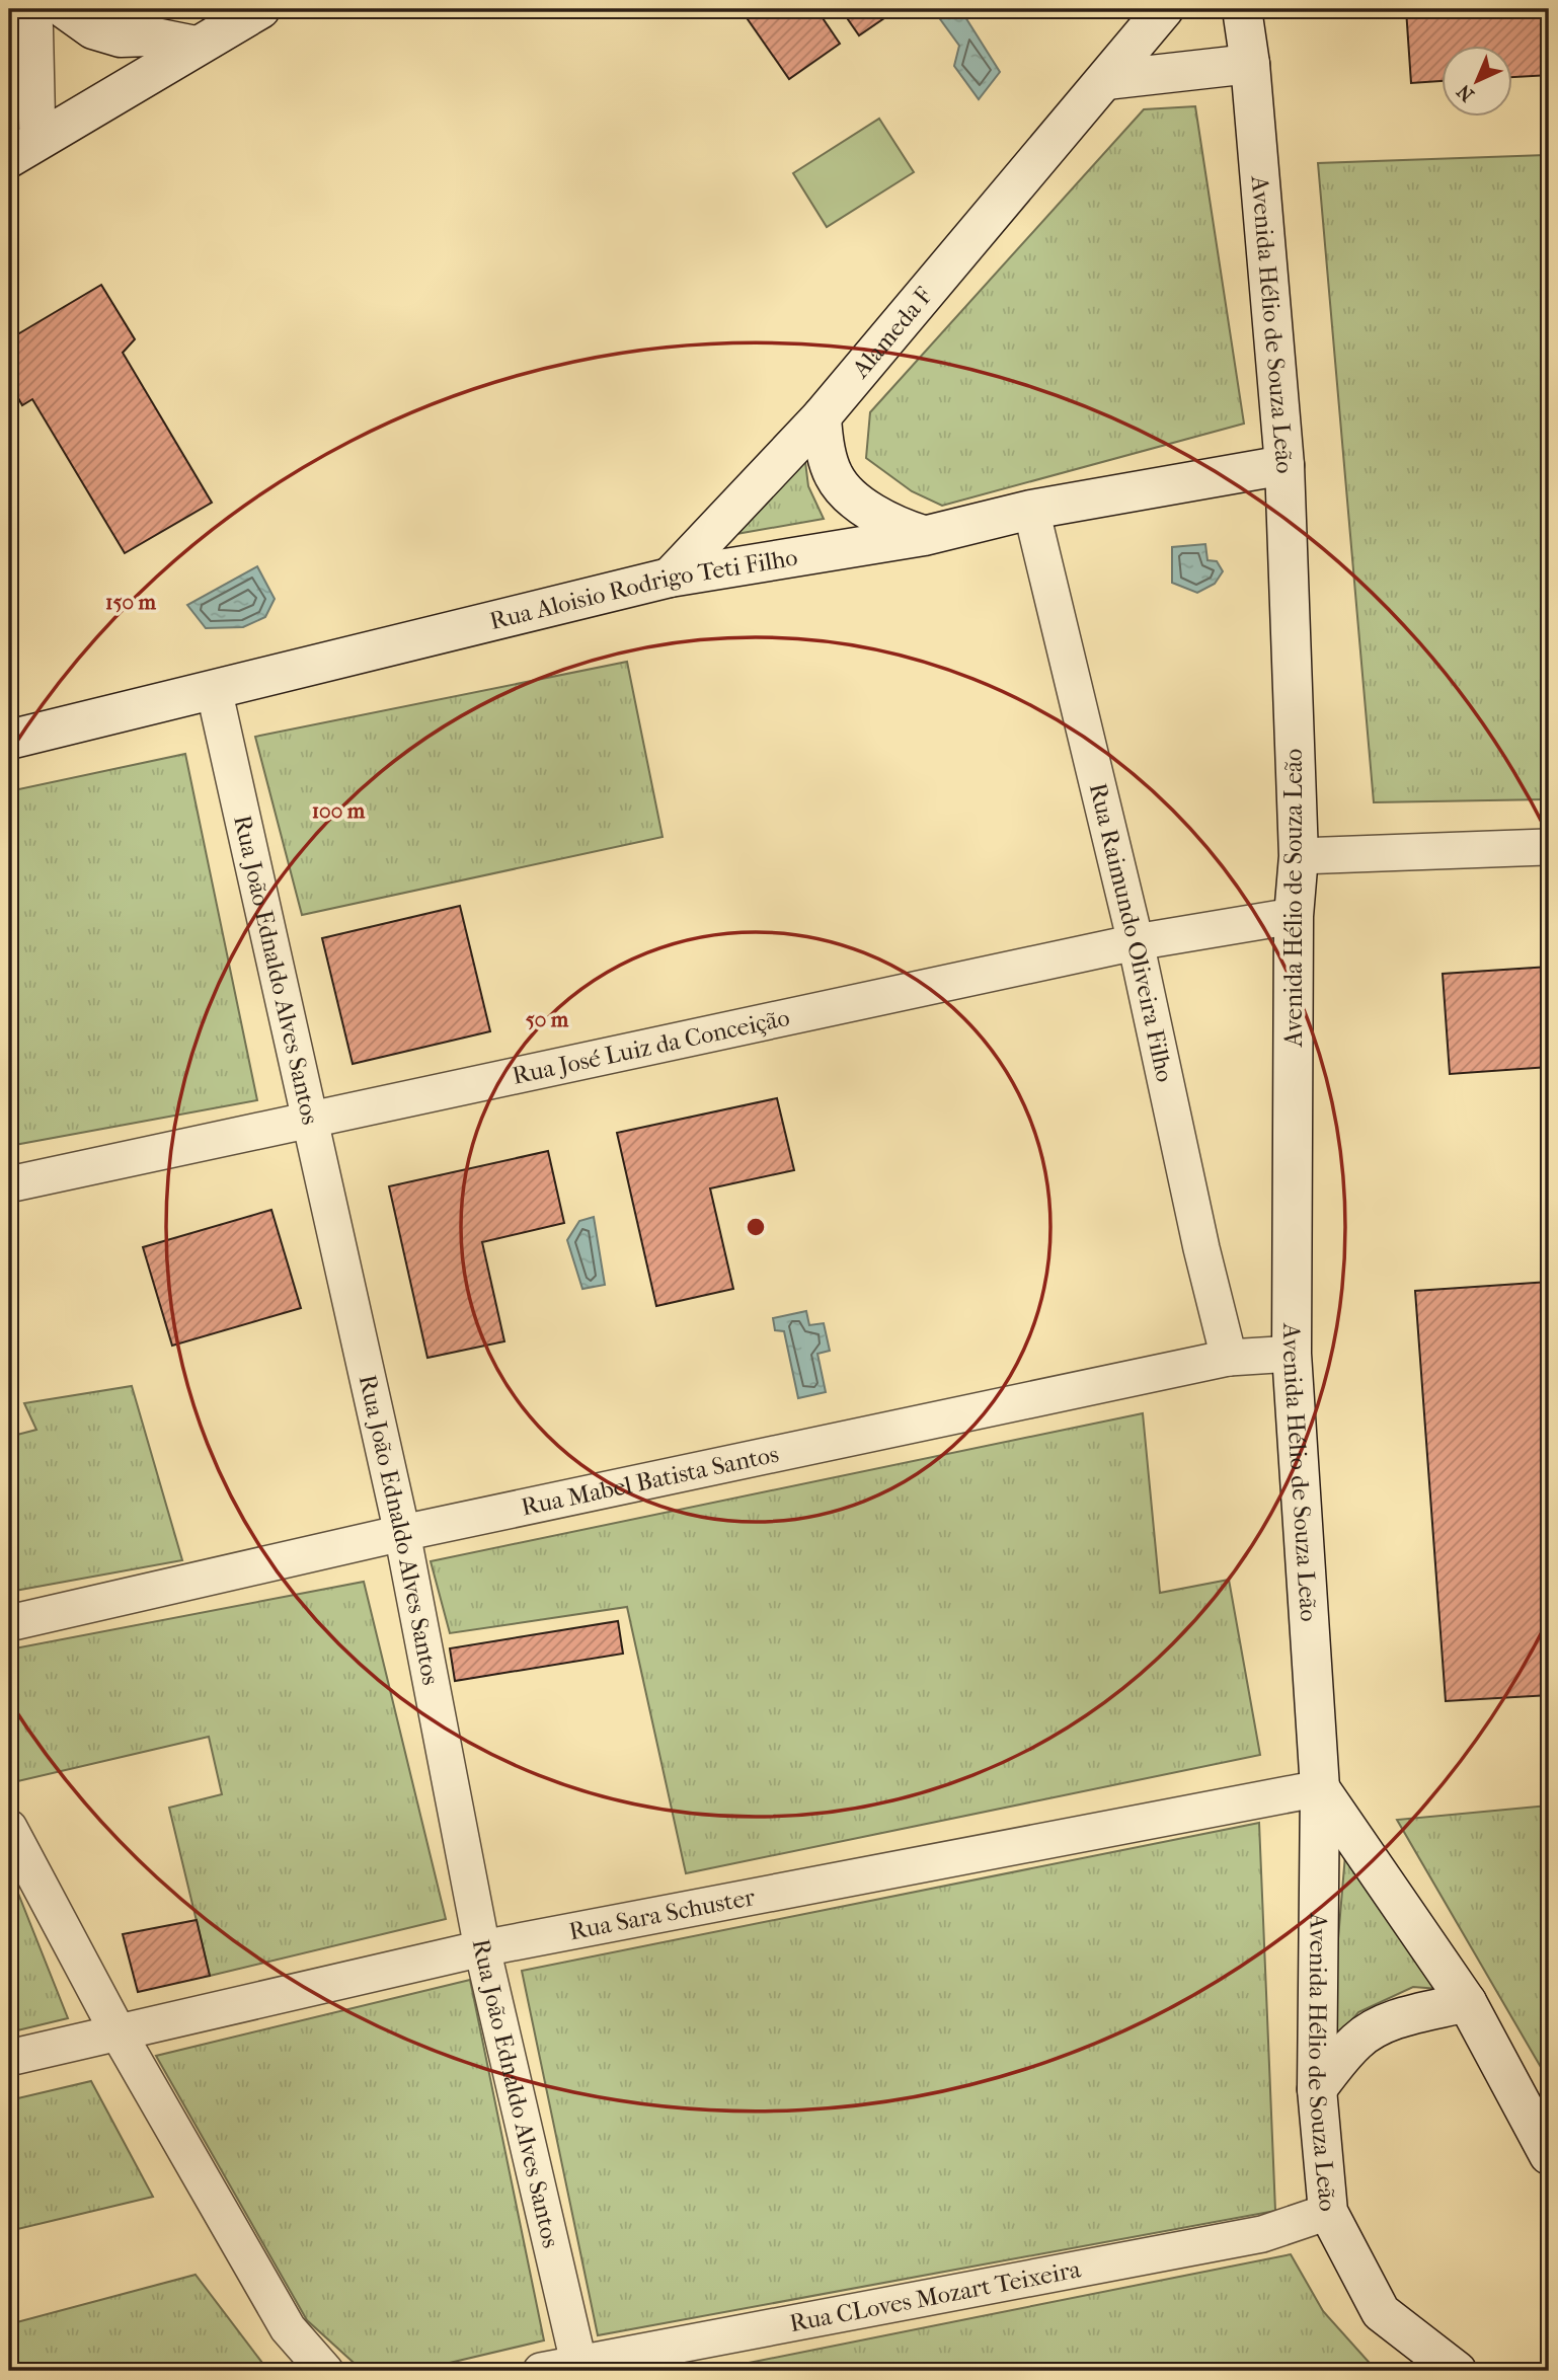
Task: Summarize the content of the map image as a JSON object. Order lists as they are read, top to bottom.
{
  "streets": {
    "street": [
      "Avenida Hélio de Souza Leão",
      "Alameda F",
      "Rua Aloisio Rodrigo Teti Filho",
      "Rua Raimundo Oliveira Filho",
      "Rua João Ednaldo Alves Santos",
      "Rua José Luiz da Conceição",
      "Rua Mabel Batista Santos",
      "Rua Sara Schuster",
      "Rua CLoves Mozart Teixeira"
    ]
  },
  "crossings": [
    ["Avenida Hélio de Souza Leão", "Rua Aloisio Rodrigo Teti Filho"],
    ["Avenida Hélio de Souza Leão", "Rua José Luiz da Conceição"],
    ["Avenida Hélio de Souza Leão", "Rua Mabel Batista Santos"],
    ["Avenida Hélio de Souza Leão", "Rua Sara Schuster"],
    ["Avenida Hélio de Souza Leão", "Rua CLoves Mozart Teixeira"],
    ["Alameda F", "Rua Aloisio Rodrigo Teti Filho"],
    ["Rua Aloisio Rodrigo Teti Filho", "Rua Raimundo Oliveira Filho"],
    ["Rua Aloisio Rodrigo Teti Filho", "Rua João Ednaldo Alves Santos"],
    ["Rua Raimundo Oliveira Filho", "Rua José Luiz da Conceição"],
    ["Rua Raimundo Oliveira Filho", "Rua Mabel Batista Santos"],
    ["Rua João Ednaldo Alves Santos", "Rua José Luiz da Conceição"],
    ["Rua João Ednaldo Alves Santos", "Rua Mabel Batista Santos"],
    ["Rua João Ednaldo Alves Santos", "Rua Sara Schuster"],
    ["Rua João Ednaldo Alves Santos", "Rua CLoves Mozart Teixeira"]
  ],
  "north": "bottom left",
  "rings": ["150 m", "100 m", "50 m"]
}
